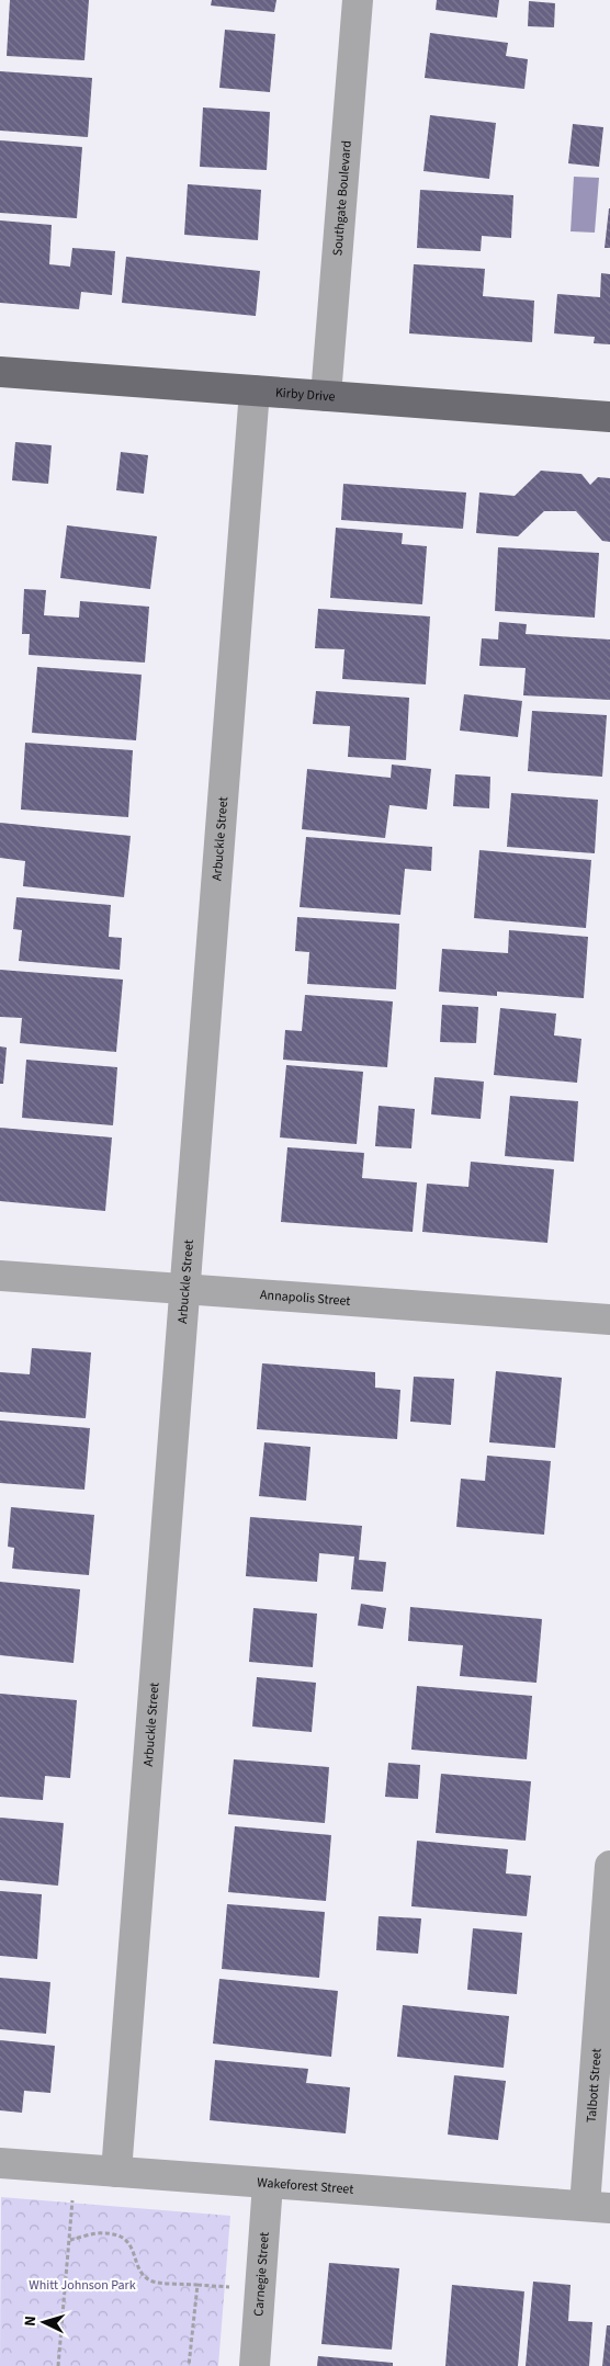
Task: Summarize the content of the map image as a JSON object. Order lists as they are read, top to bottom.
{
  "streets": {
    "main road": ["Kirby Drive"],
    "street": [
      "Southgate Boulevard",
      "Arbuckle Street",
      "Annapolis Street",
      "Talbott Street",
      "Wakeforest Street",
      "Carnegie Street"
    ]
  },
  "crossings": [
    ["Southgate Boulevard", "Kirby Drive"],
    ["Kirby Drive", "Arbuckle Street"],
    ["Arbuckle Street", "Annapolis Street"],
    ["Arbuckle Street", "Wakeforest Street"],
    ["Talbott Street", "Wakeforest Street"],
    ["Wakeforest Street", "Carnegie Street"]
  ],
  "parks": ["Whitt Johnson Park"],
  "north": "left"
}
